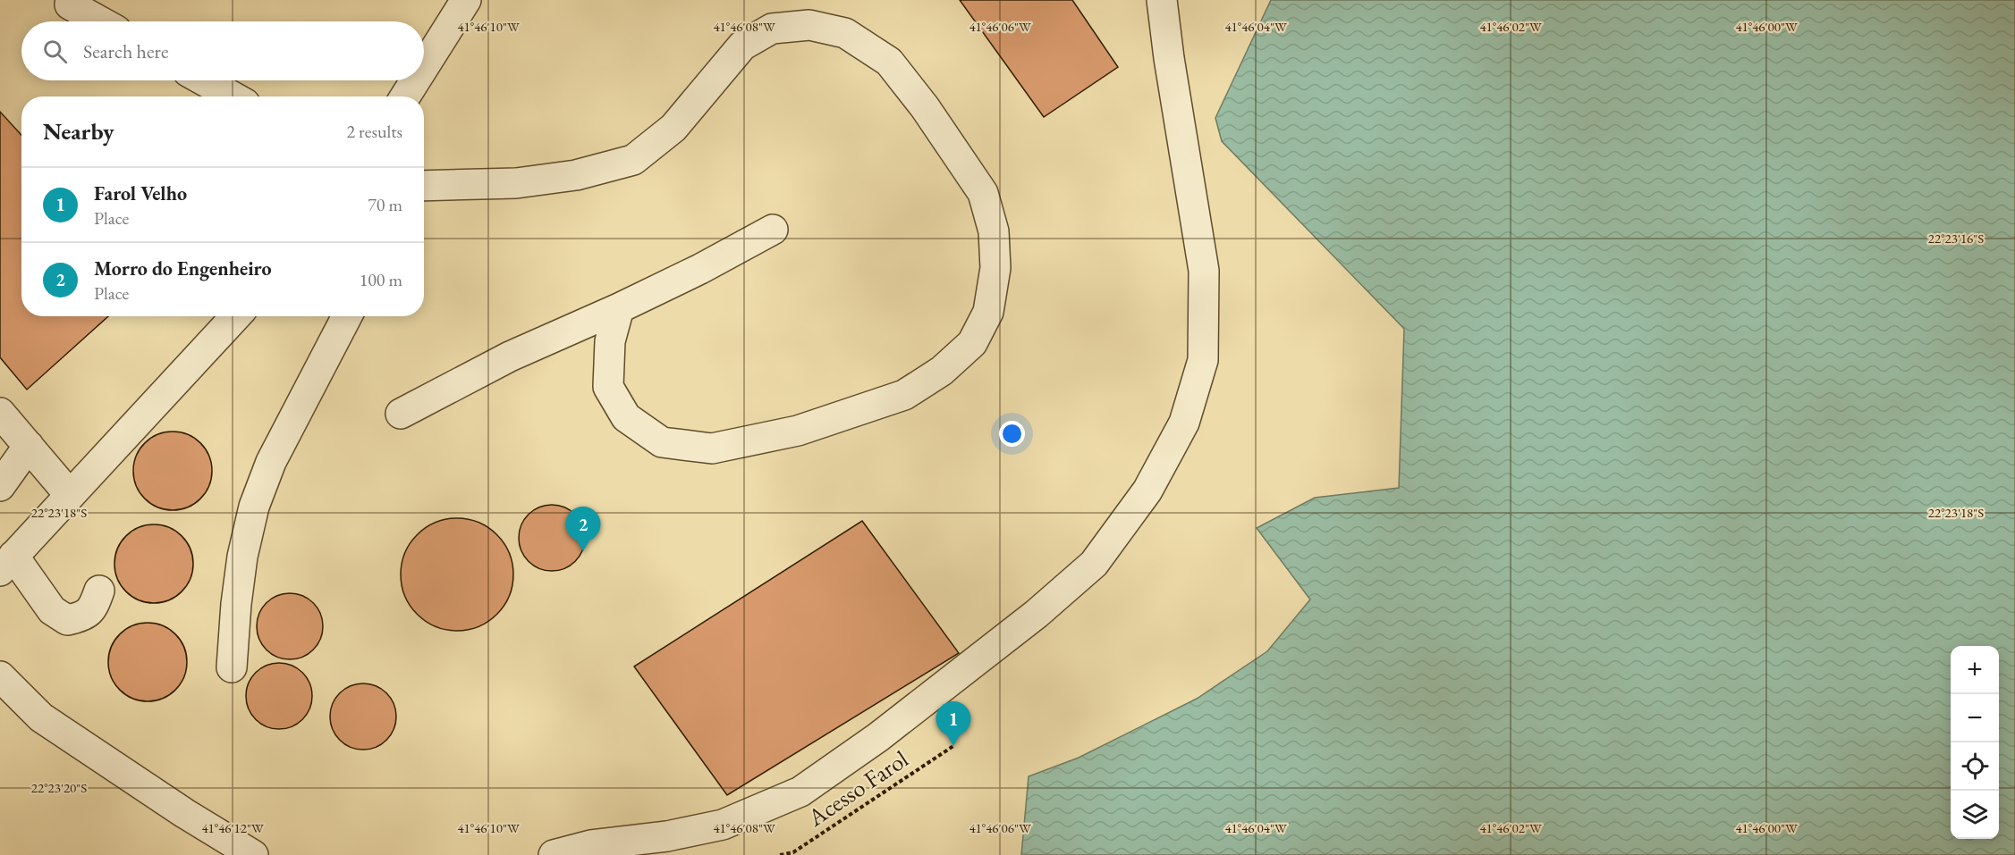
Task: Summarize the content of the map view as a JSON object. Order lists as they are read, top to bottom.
{
  "streets": {
    "path": ["Acesso Farol"]
  },
  "page": {
    "search": "Search here",
    "heading": ["Nearby", "2 results"],
    "list": [
      {
        "mark": "1",
        "name": "Farol Velho",
        "note": "Place",
        "value": "70 m"
      },
      {
        "mark": "2",
        "name": "Morro do Engenheiro",
        "note": "Place",
        "value": "100 m"
      }
    ],
    "pins": ["2", "1"],
    "map_buttons": ["+", "−"]
  },
  "coordinates": [
    "41°46'10\"W",
    "41°46'08\"W",
    "41°46'06\"W",
    "41°46'04\"W",
    "41°46'02\"W",
    "41°46'00\"W",
    "22°23'16\"S",
    "22°23'18\"S",
    "22°23'20\"S",
    "41°46'12\"W"
  ]
}
